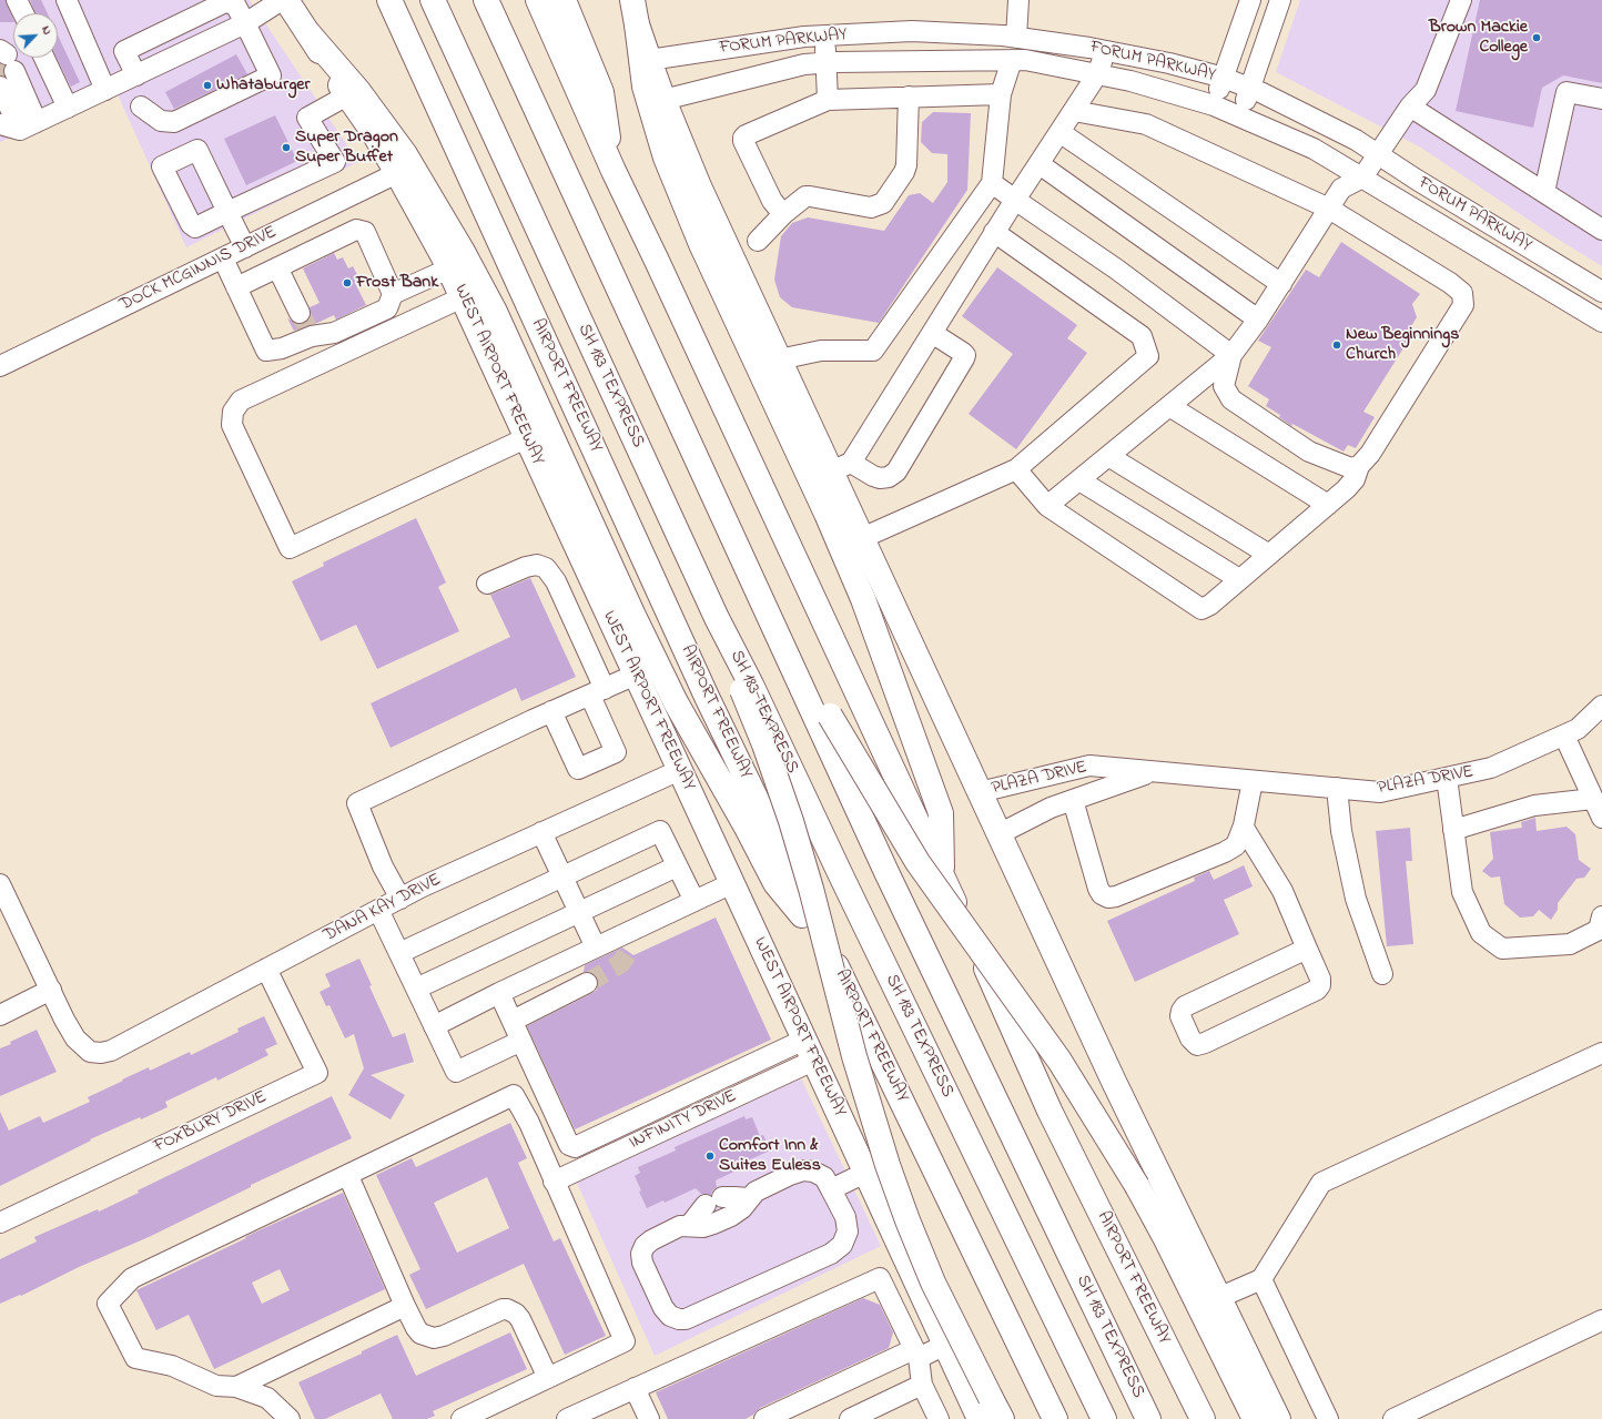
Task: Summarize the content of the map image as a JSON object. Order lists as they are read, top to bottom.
{
  "streets": {
    "main road": ["WEST AIRPORT FREEWAY", "AIRPORT FREEWAY", "SH 183 TEXPRESS"],
    "street": [
      "FORUM PARKWAY",
      "DOCK MCGINNIS DRIVE",
      "PLAZA DRIVE",
      "DANA KAY DRIVE",
      "INFINITY DRIVE",
      "FOXBURY DRIVE"
    ]
  },
  "crossings": [
    ["DOCK MCGINNIS DRIVE", "WEST AIRPORT FREEWAY"],
    ["WEST AIRPORT FREEWAY", "DANA KAY DRIVE"],
    ["WEST AIRPORT FREEWAY", "INFINITY DRIVE"],
    ["DANA KAY DRIVE", "FOXBURY DRIVE"]
  ],
  "places": [
    "Brown Mackie College",
    "Whataburger",
    "Super Dragon Super Buffet",
    "Frost Bank",
    "New Beginnings Church",
    "Comfort Inn & Suites Euless"
  ],
  "north": "top right"
}
